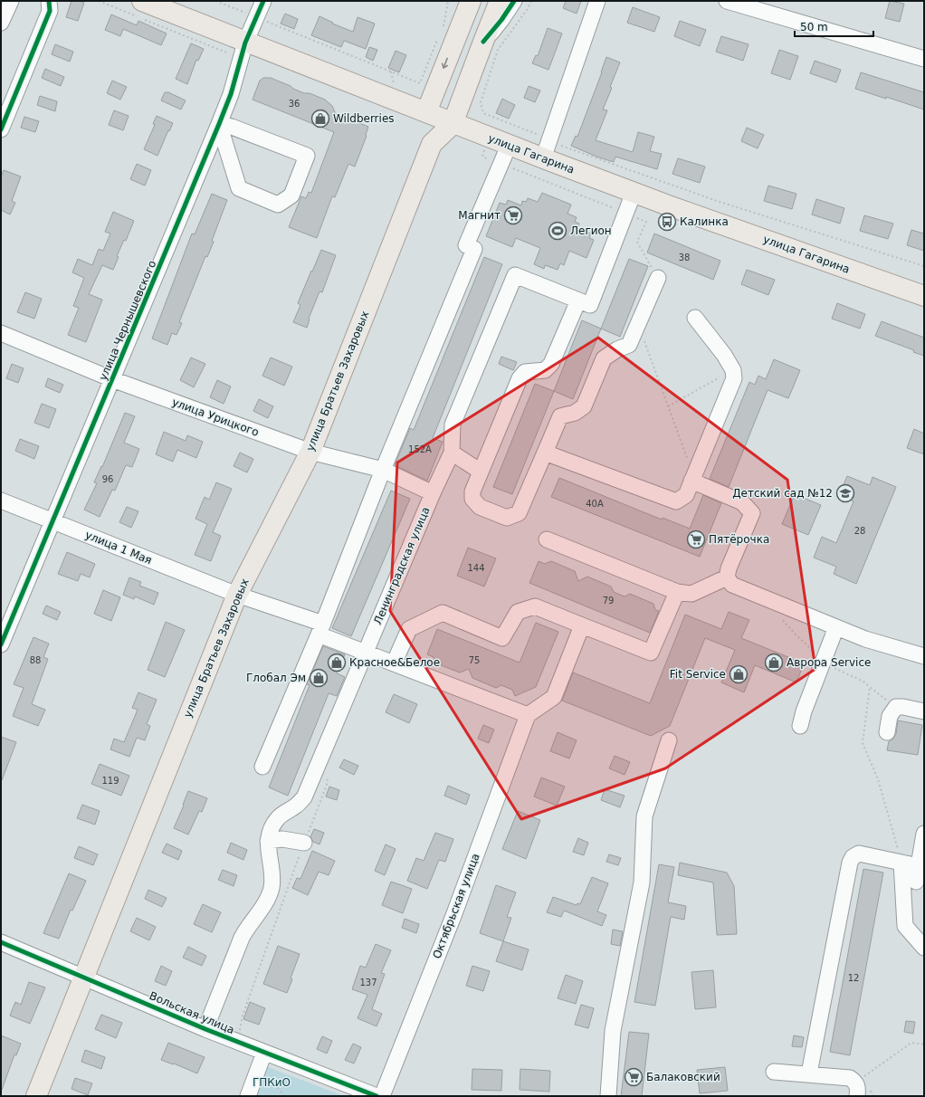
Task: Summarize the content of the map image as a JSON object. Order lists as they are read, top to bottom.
{
  "streets": {
    "main road": ["улица Гагарина", "улица Братьев Захаровых"],
    "street": [
      "улица Чернышевского",
      "улица Урицкого",
      "улица 1 Мая",
      "Ленинградская улица",
      "Октябрьская улица",
      "Вольская улица"
    ]
  },
  "crossings": [
    ["улица Гагарина", "улица Чернышевского"],
    ["улица Гагарина", "улица Братьев Захаровых"],
    ["улица Гагарина", "Ленинградская улица"],
    ["улица Чернышевского", "улица Урицкого"],
    ["улица Чернышевского", "улица 1 Мая"],
    ["улица Братьев Захаровых", "улица Урицкого"],
    ["улица Братьев Захаровых", "улица 1 Мая"],
    ["улица Братьев Захаровых", "Вольская улица"],
    ["улица Урицкого", "Ленинградская улица"],
    ["улица 1 Мая", "Ленинградская улица"],
    ["улица 1 Мая", "Октябрьская улица"],
    ["Ленинградская улица", "Вольская улица"]
  ],
  "parks": ["ГПКиО"],
  "places": {
    "shop": [
      "Wildberries",
      "Красное&Белое",
      "Аврора Service",
      "Fit Service",
      "Глобал Эм"
    ],
    "supermarket": ["Магнит", "Пятёрочка", "Балаковский"],
    "bus stop": ["Калинка"],
    "sports": ["Легион"],
    "school or university": ["Детский сад №12"]
  },
  "house_numbers": [
    "36",
    "38",
    "152А",
    "96",
    "40А",
    "28",
    "144",
    "79",
    "88",
    "75",
    "119",
    "12",
    "137"
  ],
  "scale_bar": "50 m"
}
